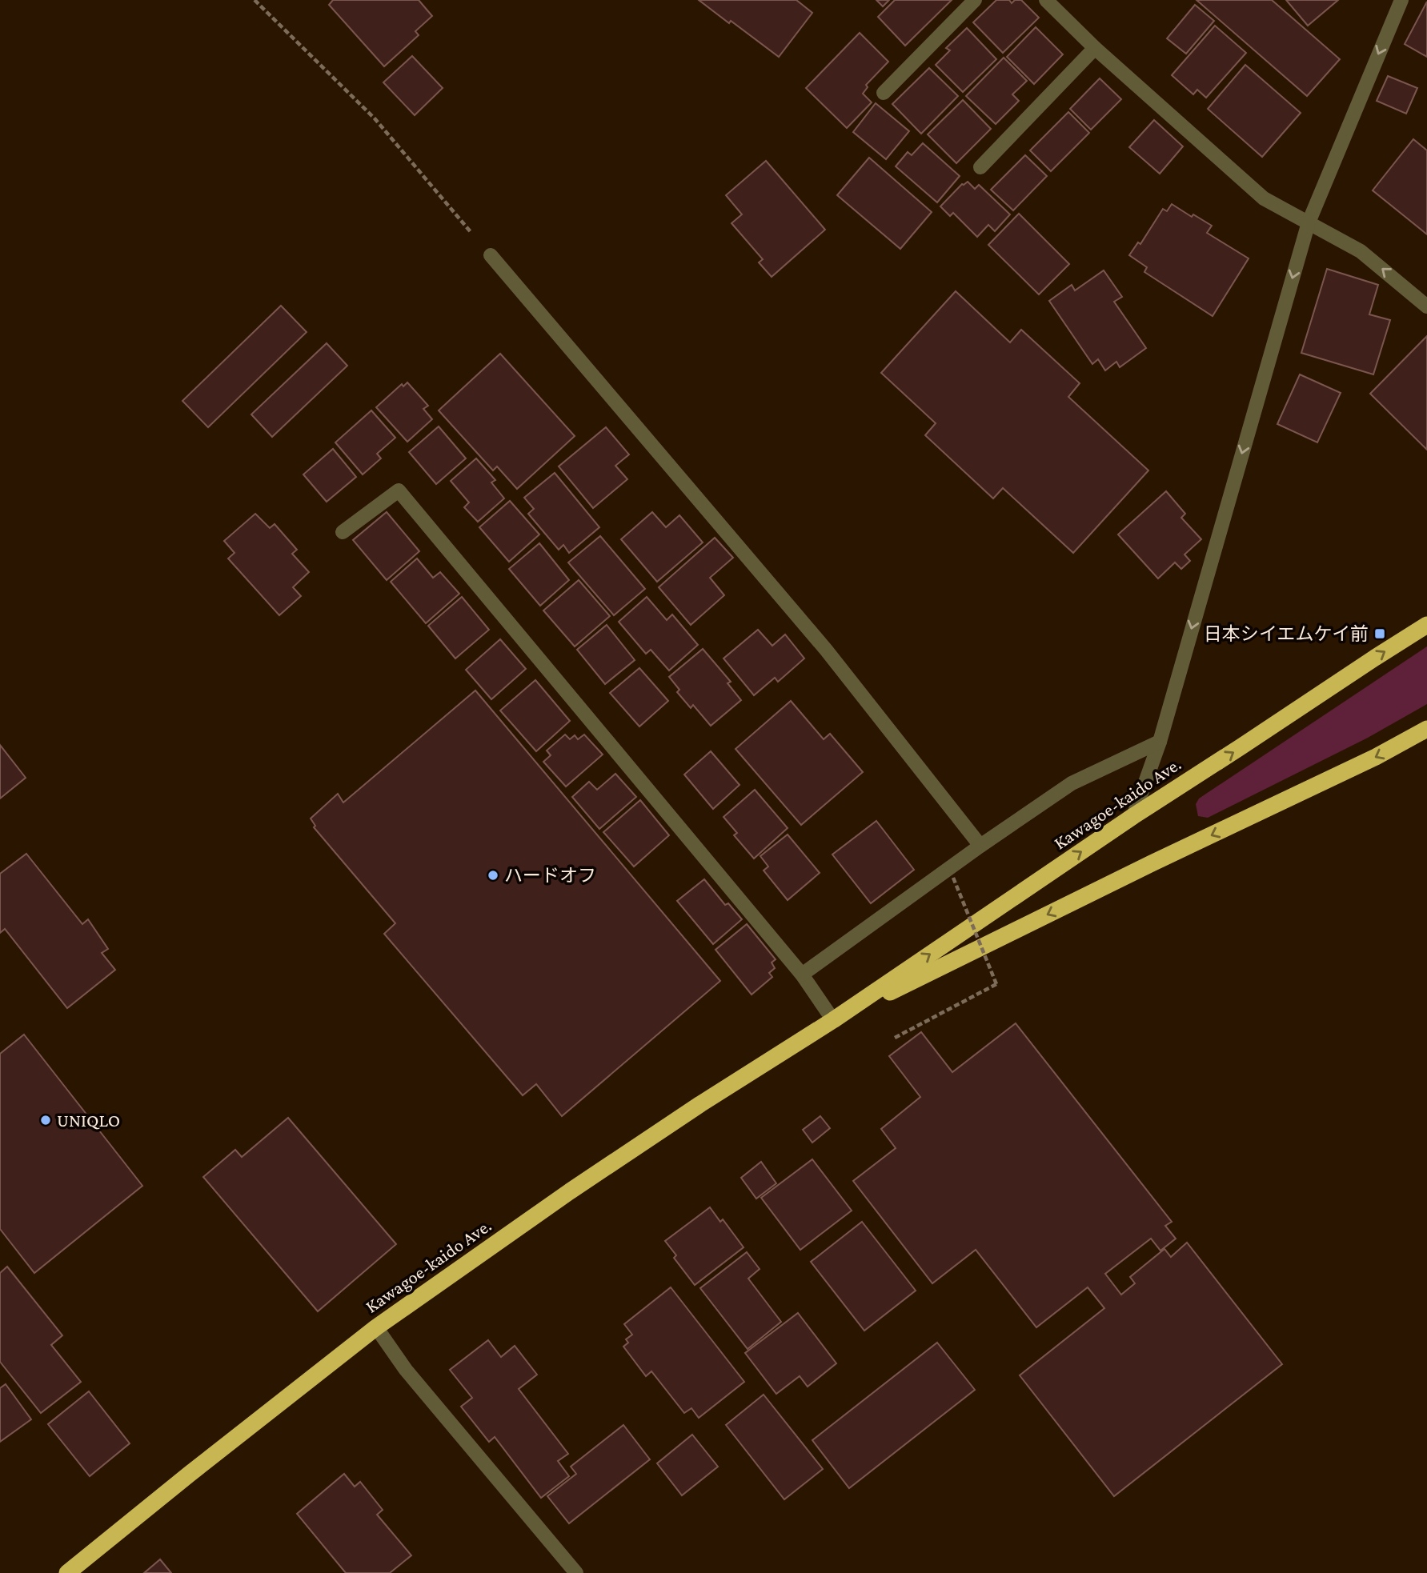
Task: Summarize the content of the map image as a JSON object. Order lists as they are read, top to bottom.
{
  "streets": {
    "highway": ["Kawagoe-kaido Ave."]
  },
  "places": {
    "transit": ["日本シイエムケイ前"],
    "other": ["ハードオフ", "UNIQLO"]
  }
}
